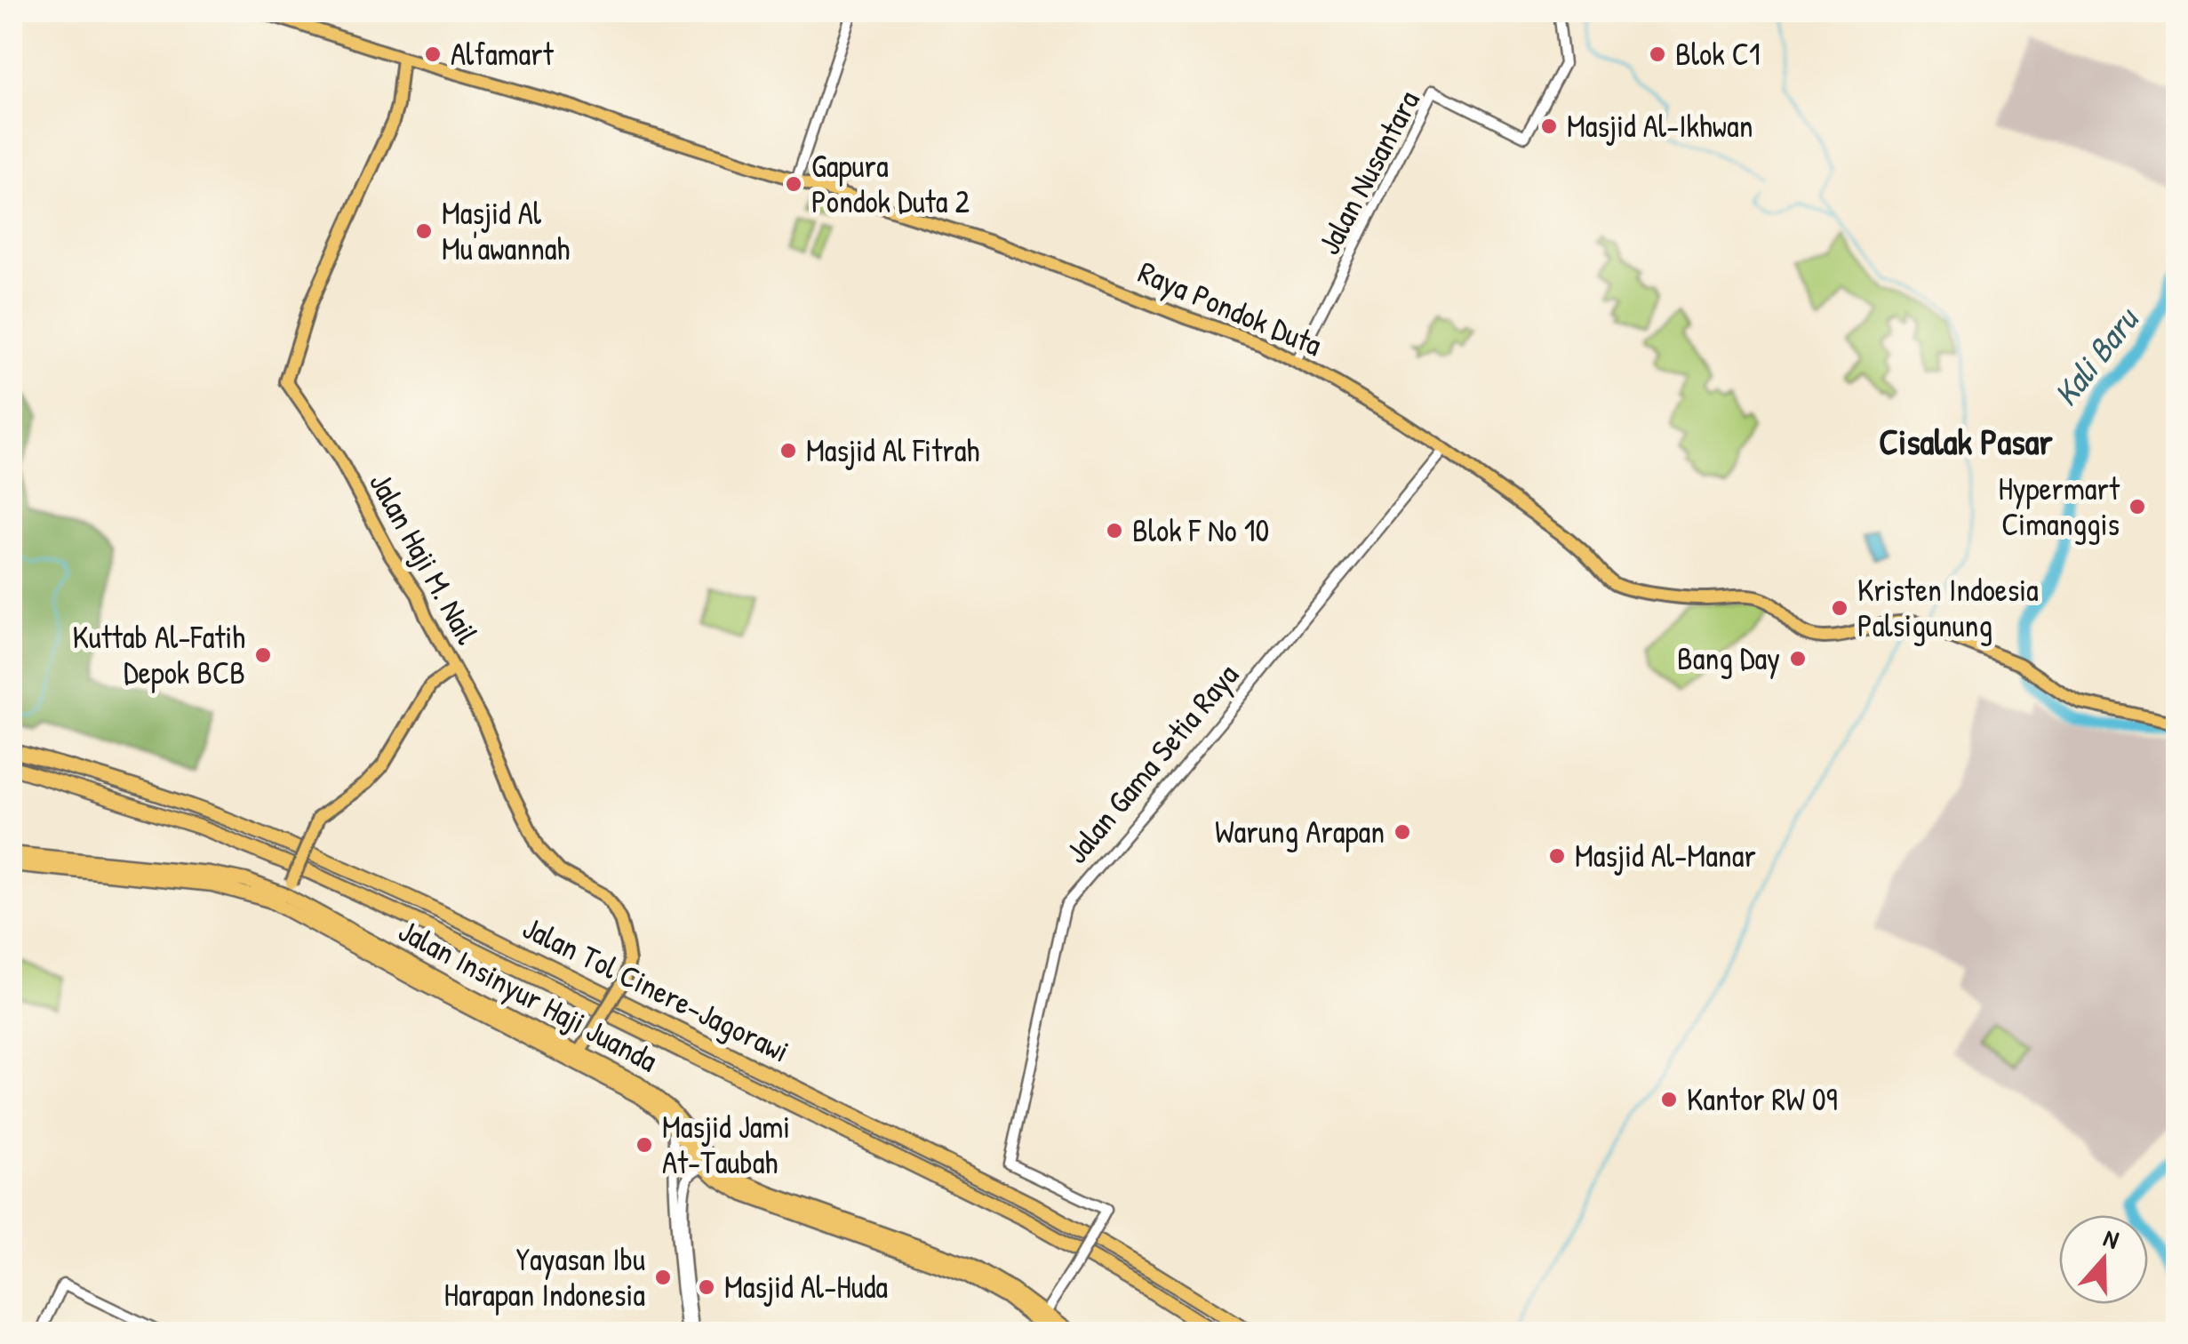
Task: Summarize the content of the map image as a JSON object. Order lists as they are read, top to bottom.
{
  "streets": {
    "highway": ["Jalan Tol Cinere–Jagorawi", "Jalan Insinyur Haji Juanda"],
    "main road": ["Raya Pondok Duta", "Jalan Haji M. Nail"],
    "street": ["Jalan Nusantara", "Jalan Gama Setia Raya"]
  },
  "crossings": [
    ["Jalan Nusantara", "Raya Pondok Duta"],
    ["Raya Pondok Duta", "Jalan Haji M. Nail"],
    ["Raya Pondok Duta", "Jalan Gama Setia Raya"],
    ["Jalan Haji M. Nail", "Jalan Insinyur Haji Juanda"],
    ["Jalan Gama Setia Raya", "Jalan Insinyur Haji Juanda"]
  ],
  "districts": ["Cisalak Pasar"],
  "water": ["Kali Baru"],
  "places": [
    "Alfamart",
    "Blok C1",
    "Masjid Al-Ikhwan",
    "Gapura Pondok Duta 2",
    "Masjid Al Mu'awannah",
    "Masjid Al Fitrah",
    "Hypermart Cimanggis",
    "Blok F No 10",
    "Kristen Indoesia Palsigunung",
    "Kuttab Al-Fatih Depok BCB",
    "Bang Day",
    "Warung Arapan",
    "Masjid Al-Manar",
    "Kantor RW 09",
    "Masjid Jami At-Taubah",
    "Yayasan Ibu Harapan Indonesia",
    "Masjid Al-Huda"
  ],
  "north": "top"
}
